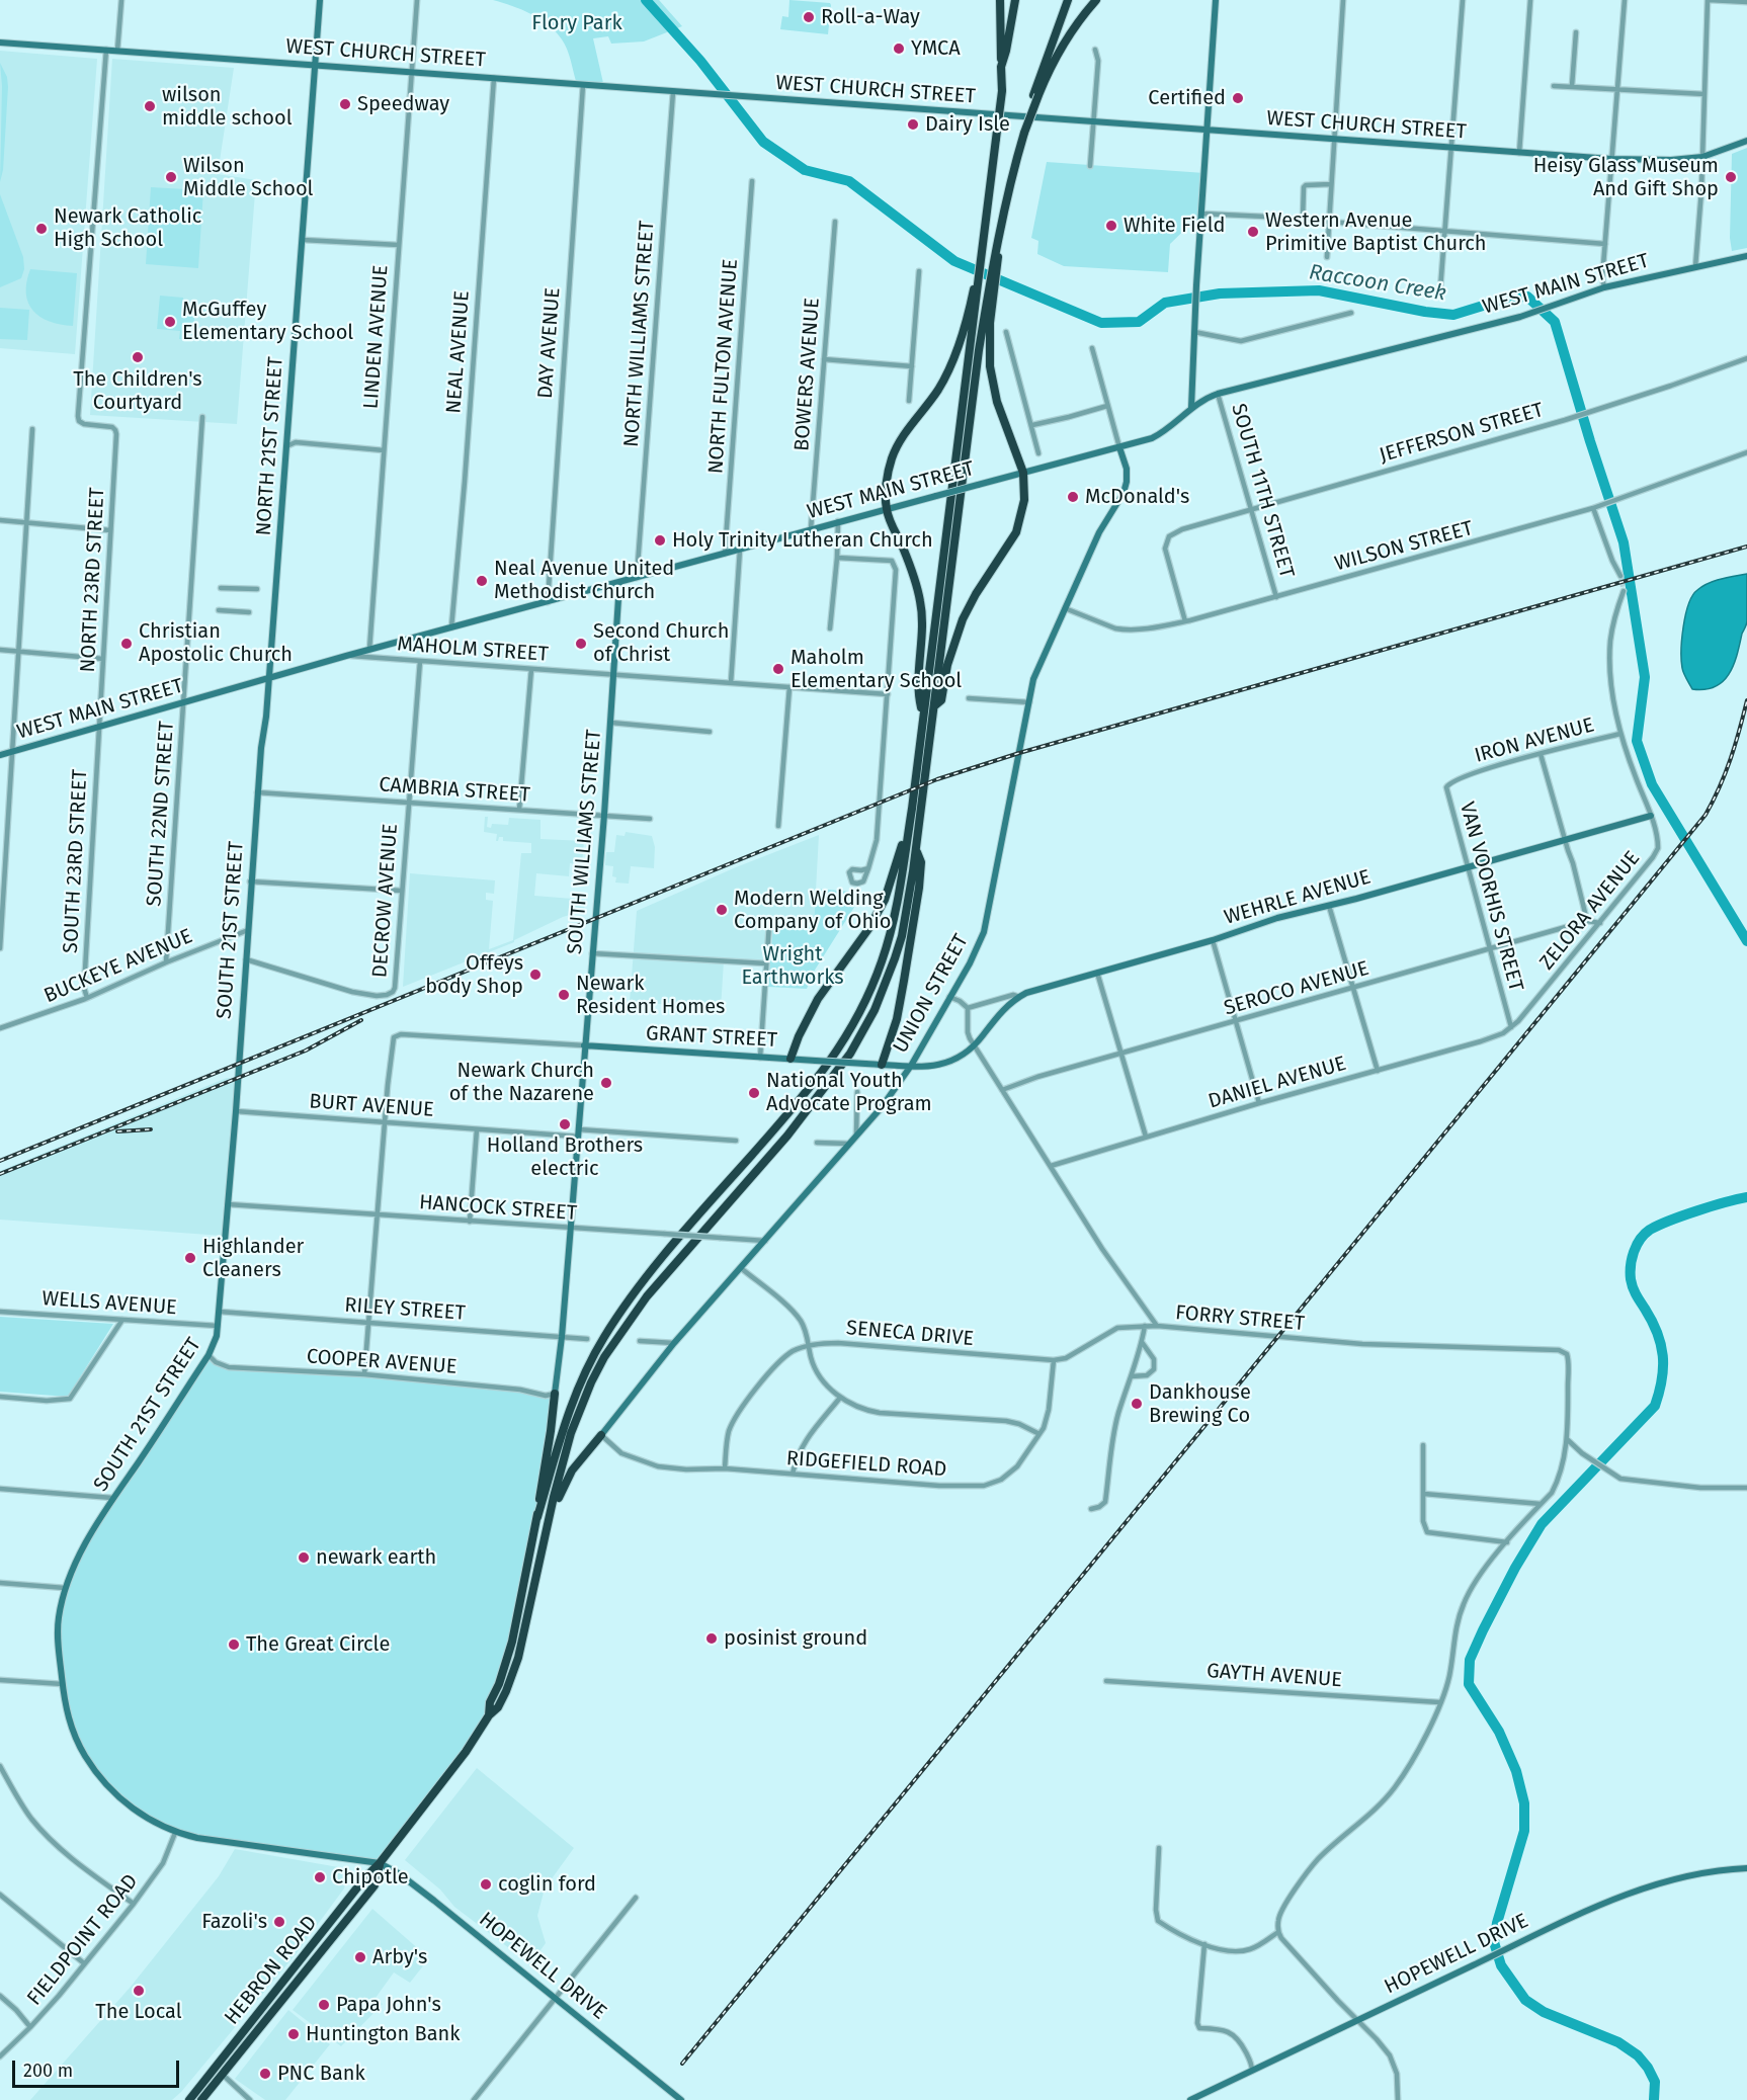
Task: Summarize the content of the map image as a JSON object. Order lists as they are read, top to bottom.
{
  "streets": {
    "highway": ["HEBRON ROAD"],
    "street": [
      "WEST CHURCH STREET",
      "WEST MAIN STREET",
      "NORTH WILLIAMS STREET",
      "LINDEN AVENUE",
      "DAY AVENUE",
      "NEAL AVENUE",
      "NORTH FULTON AVENUE",
      "BOWERS AVENUE",
      "JEFFERSON STREET",
      "NORTH 21ST STREET",
      "SOUTH 11TH STREET",
      "WILSON STREET",
      "NORTH 23RD STREET",
      "MAHOLM STREET",
      "IRON AVENUE",
      "CAMBRIA STREET",
      "SOUTH 22ND STREET",
      "SOUTH WILLIAMS STREET",
      "SOUTH 23RD STREET",
      "VAN VOORHIS STREET",
      "WEHRLE AVENUE",
      "DECROW AVENUE",
      "ZELORA AVENUE",
      "SOUTH 21ST STREET",
      "BUCKEYE AVENUE",
      "SEROCO AVENUE",
      "UNION STREET",
      "GRANT STREET",
      "DANIEL AVENUE",
      "BURT AVENUE",
      "HANCOCK STREET",
      "WELLS AVENUE",
      "RILEY STREET",
      "FORRY STREET",
      "SENECA DRIVE",
      "COOPER AVENUE",
      "RIDGEFIELD ROAD",
      "GAYTH AVENUE",
      "FIELDPOINT ROAD",
      "HOPEWELL DRIVE"
    ]
  },
  "crossings": [
    ["WEST CHURCH STREET", "NORTH WILLIAMS STREET"],
    ["WEST CHURCH STREET", "LINDEN AVENUE"],
    ["WEST CHURCH STREET", "DAY AVENUE"],
    ["WEST CHURCH STREET", "NEAL AVENUE"],
    ["WEST CHURCH STREET", "NORTH 21ST STREET"],
    ["WEST CHURCH STREET", "NORTH 23RD STREET"],
    ["WEST MAIN STREET", "NORTH WILLIAMS STREET"],
    ["WEST MAIN STREET", "LINDEN AVENUE"],
    ["WEST MAIN STREET", "DAY AVENUE"],
    ["WEST MAIN STREET", "NEAL AVENUE"],
    ["WEST MAIN STREET", "NORTH FULTON AVENUE"],
    ["WEST MAIN STREET", "BOWERS AVENUE"],
    ["WEST MAIN STREET", "NORTH 21ST STREET"],
    ["WEST MAIN STREET", "SOUTH 11TH STREET"],
    ["WEST MAIN STREET", "NORTH 23RD STREET"],
    ["WEST MAIN STREET", "MAHOLM STREET"],
    ["WEST MAIN STREET", "SOUTH 22ND STREET"],
    ["WEST MAIN STREET", "SOUTH WILLIAMS STREET"],
    ["WEST MAIN STREET", "SOUTH 23RD STREET"],
    ["WEST MAIN STREET", "SOUTH 21ST STREET"],
    ["WEST MAIN STREET", "UNION STREET"],
    ["JEFFERSON STREET", "SOUTH 11TH STREET"],
    ["JEFFERSON STREET", "WILSON STREET"],
    ["NORTH 21ST STREET", "SOUTH 21ST STREET"],
    ["SOUTH 11TH STREET", "WILSON STREET"],
    ["WILSON STREET", "UNION STREET"],
    ["NORTH 23RD STREET", "SOUTH 23RD STREET"],
    ["MAHOLM STREET", "SOUTH WILLIAMS STREET"],
    ["MAHOLM STREET", "DECROW AVENUE"],
    ["IRON AVENUE", "VAN VOORHIS STREET"],
    ["CAMBRIA STREET", "SOUTH WILLIAMS STREET"],
    ["CAMBRIA STREET", "DECROW AVENUE"],
    ["CAMBRIA STREET", "SOUTH 21ST STREET"],
    ["SOUTH 22ND STREET", "BUCKEYE AVENUE"],
    ["SOUTH WILLIAMS STREET", "GRANT STREET"],
    ["SOUTH WILLIAMS STREET", "BURT AVENUE"],
    ["SOUTH WILLIAMS STREET", "HANCOCK STREET"],
    ["SOUTH WILLIAMS STREET", "RILEY STREET"],
    ["SOUTH WILLIAMS STREET", "COOPER AVENUE"],
    ["SOUTH 23RD STREET", "BUCKEYE AVENUE"],
    ["VAN VOORHIS STREET", "WEHRLE AVENUE"],
    ["VAN VOORHIS STREET", "ZELORA AVENUE"],
    ["VAN VOORHIS STREET", "SEROCO AVENUE"],
    ["VAN VOORHIS STREET", "DANIEL AVENUE"],
    ["WEHRLE AVENUE", "ZELORA AVENUE"],
    ["WEHRLE AVENUE", "UNION STREET"],
    ["WEHRLE AVENUE", "GRANT STREET"],
    ["WEHRLE AVENUE", "FORRY STREET"],
    ["DECROW AVENUE", "SOUTH 21ST STREET"],
    ["ZELORA AVENUE", "SEROCO AVENUE"],
    ["ZELORA AVENUE", "DANIEL AVENUE"],
    ["SOUTH 21ST STREET", "BUCKEYE AVENUE"],
    ["SOUTH 21ST STREET", "BURT AVENUE"],
    ["SOUTH 21ST STREET", "HANCOCK STREET"],
    ["SOUTH 21ST STREET", "WELLS AVENUE"],
    ["SOUTH 21ST STREET", "RILEY STREET"],
    ["SOUTH 21ST STREET", "COOPER AVENUE"],
    ["SOUTH 21ST STREET", "FIELDPOINT ROAD"],
    ["SOUTH 21ST STREET", "HOPEWELL DRIVE"],
    ["SOUTH 21ST STREET", "HEBRON ROAD"],
    ["SEROCO AVENUE", "FORRY STREET"],
    ["UNION STREET", "GRANT STREET"],
    ["UNION STREET", "HANCOCK STREET"],
    ["UNION STREET", "RIDGEFIELD ROAD"],
    ["GRANT STREET", "BURT AVENUE"],
    ["DANIEL AVENUE", "FORRY STREET"],
    ["FORRY STREET", "SENECA DRIVE"],
    ["FORRY STREET", "GAYTH AVENUE"],
    ["SENECA DRIVE", "RIDGEFIELD ROAD"],
    ["HOPEWELL DRIVE", "HEBRON ROAD"]
  ],
  "water": ["Raccoon Creek"],
  "parks": ["Flory Park", "Wright Earthworks"],
  "places": [
    "Roll-a-Way",
    "YMCA",
    "Certified",
    "Speedway",
    "wilson middle school",
    "Dairy Isle",
    "Wilson Middle School",
    "Heisy Glass Museum And Gift Shop",
    "White Field",
    "Newark Catholic High School",
    "Western Avenue Primitive Baptist Church",
    "McGuffey Elementary School",
    "The Children's Courtyard",
    "McDonald's",
    "Holy Trinity Lutheran Church",
    "Neal Avenue United Methodist Church",
    "Christian Apostolic Church",
    "Second Church of Christ",
    "Maholm Elementary School",
    "Modern Welding Company of Ohio",
    "Offeys body Shop",
    "Newark Resident Homes",
    "Newark Church of the Nazarene",
    "National Youth Advocate Program",
    "Holland Brothers electric",
    "Highlander Cleaners",
    "Dankhouse Brewing Co",
    "newark earth",
    "posinist ground",
    "The Great Circle",
    "Chipotle",
    "coglin ford",
    "Fazoli's",
    "Arby's",
    "The Local",
    "Papa John's",
    "Huntington Bank",
    "PNC Bank"
  ],
  "scale_bar": "200 m"
}
